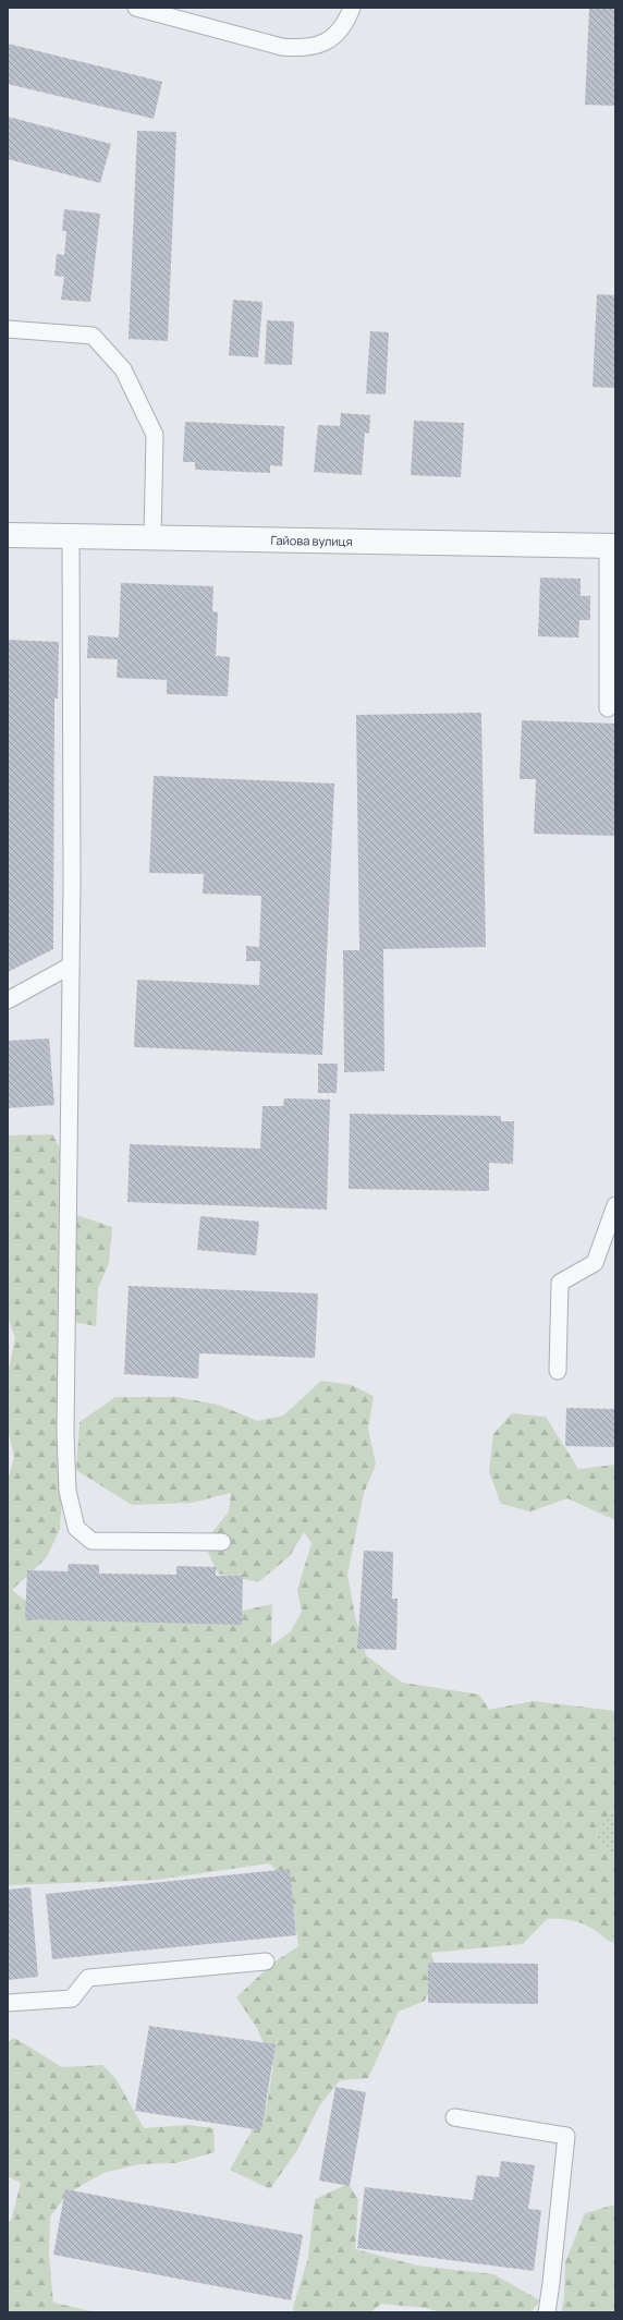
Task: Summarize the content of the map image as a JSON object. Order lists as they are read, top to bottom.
{
  "streets": {
    "street": ["Гайова вулиця"]
  }
}
